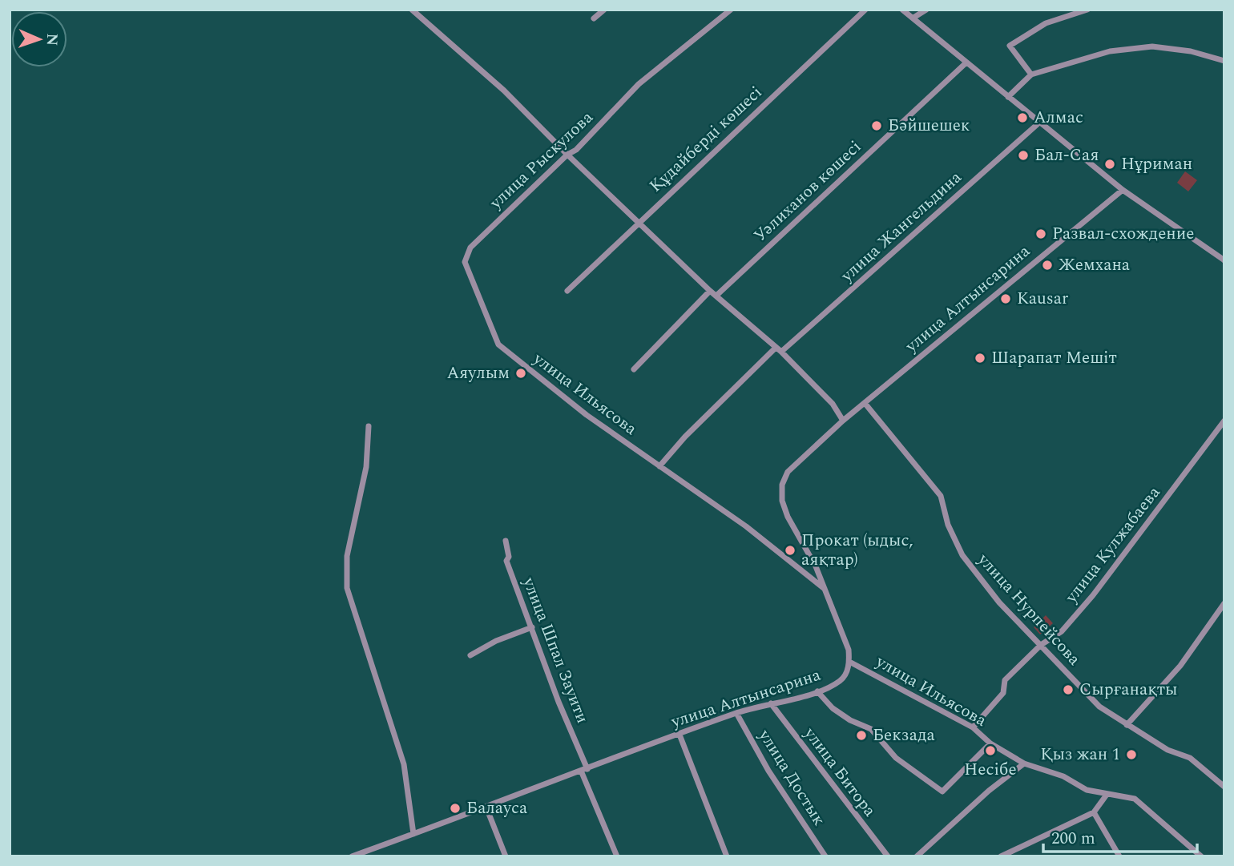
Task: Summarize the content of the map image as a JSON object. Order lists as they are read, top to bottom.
{
  "streets": {
    "street": [
      "Құдайберді көшесі",
      "улица Рыскулова",
      "Уәлиханов көшесі",
      "улица Жангельдина",
      "улица Алтынсарина",
      "улица Ильясова",
      "улица Кулжабаева",
      "улица Нурпейсова",
      "улица Шпал Зауити",
      "улица Битора",
      "улица Достык"
    ]
  },
  "crossings": [
    ["улица Рыскулова", "улица Ильясова"],
    ["улица Жангельдина", "улица Ильясова"],
    ["улица Алтынсарина", "улица Ильясова"],
    ["улица Алтынсарина", "улица Нурпейсова"],
    ["улица Алтынсарина", "улица Шпал Зауити"],
    ["улица Алтынсарина", "улица Битора"],
    ["улица Алтынсарина", "улица Достык"],
    ["улица Ильясова", "улица Кулжабаева"],
    ["улица Кулжабаева", "улица Нурпейсова"]
  ],
  "places": [
    "Алмас",
    "Бәйшешек",
    "Бал-Сая",
    "Нұриман",
    "Развал-схождение",
    "Жемхана",
    "Kausar",
    "Шарапат Мешіт",
    "Аяулым",
    "Прокат (ыдыс, аяқтар)",
    "Сырғанақты",
    "Бекзада",
    "Несібе",
    "Қыз жан 1",
    "Балауса"
  ],
  "scale_bar": "200 m",
  "north": "right"
}
